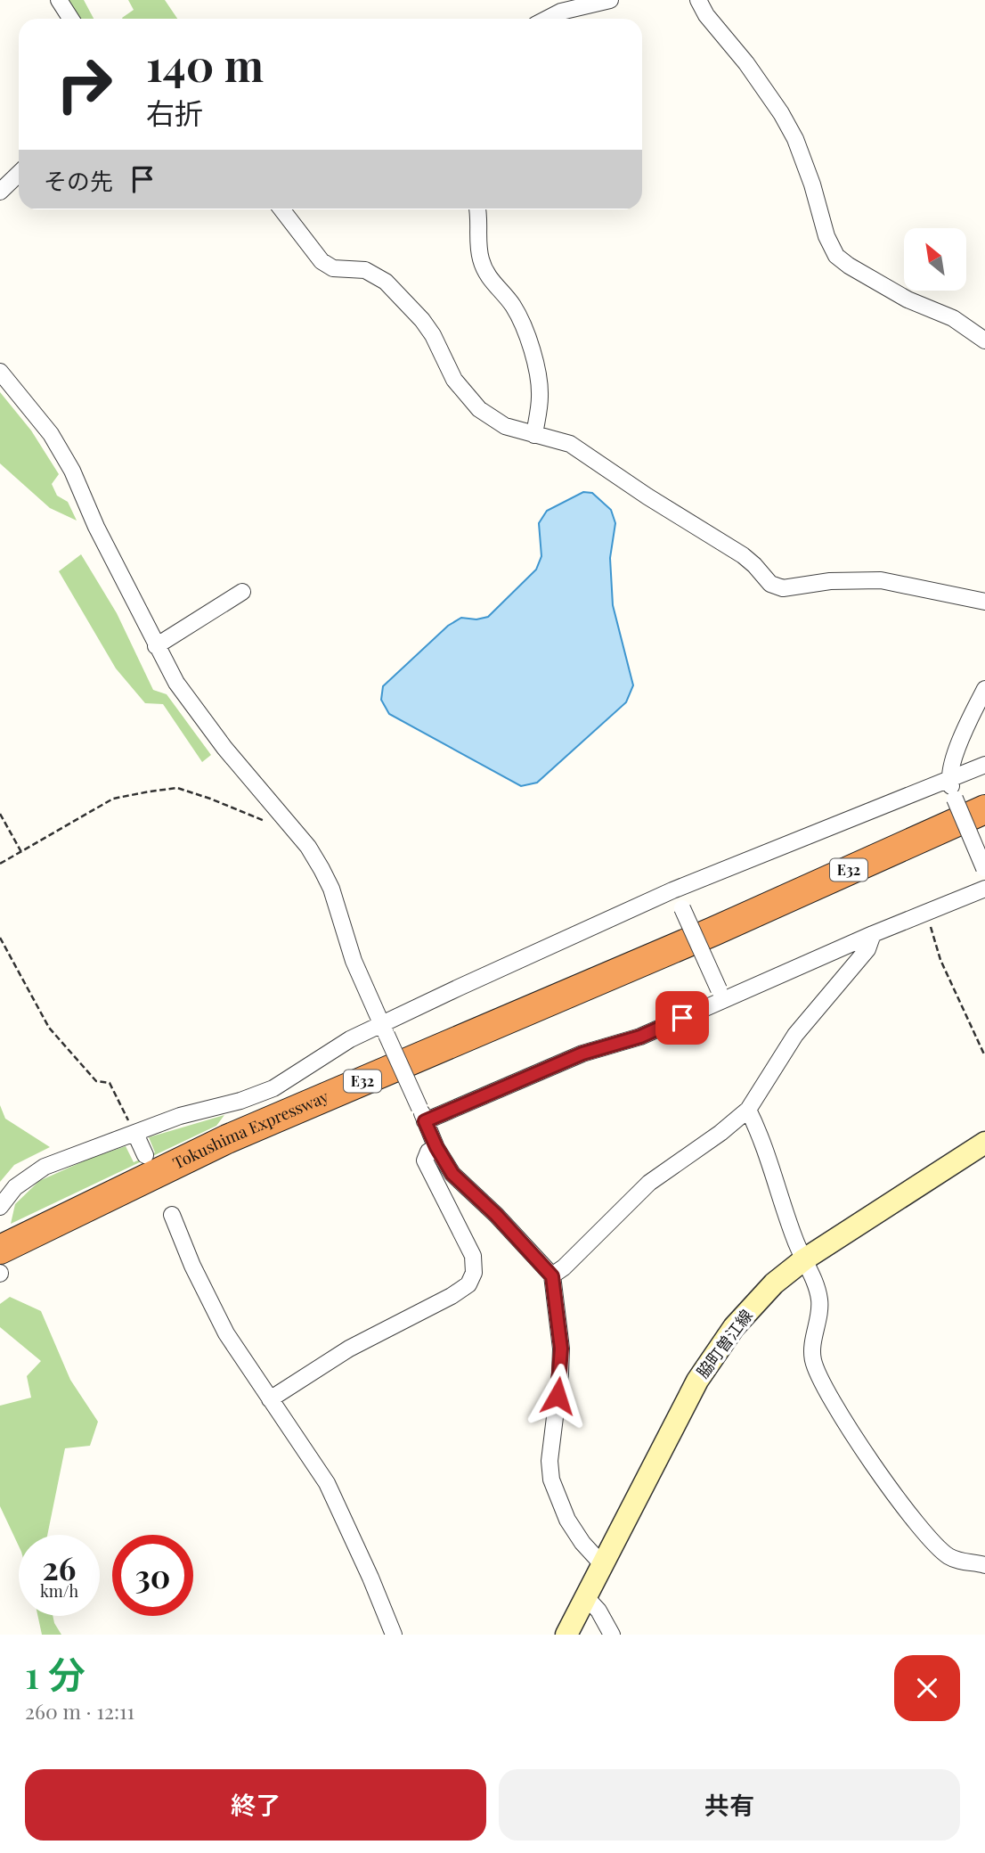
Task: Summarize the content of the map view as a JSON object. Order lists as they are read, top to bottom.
{
  "streets": {
    "highway": ["E32", "Tokushima Expressway"],
    "main road": ["脇町曽江線"]
  },
  "north": "top left",
  "page": {
    "turn": ["140 m", "右折"],
    "then": "その先",
    "speed": "26 km/h",
    "limit": "30",
    "heading": ["1 分", "260 m · 12:11"],
    "buttons": ["終了", "共有"]
  }
}
